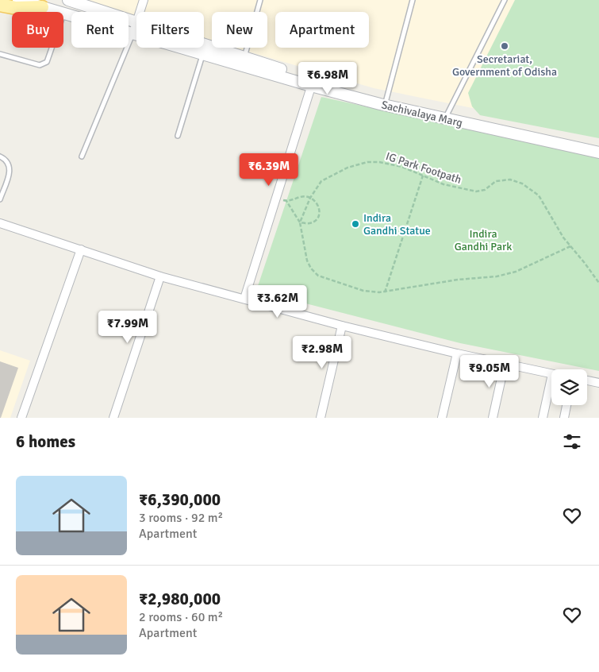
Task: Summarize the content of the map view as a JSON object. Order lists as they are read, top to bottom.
{
  "streets": {
    "street": ["Sachivalaya Marg"],
    "path": ["IG Park Footpath"]
  },
  "parks": ["Indira Gandhi Park"],
  "places": ["Secretariat, Government of Odisha", "Indira Gandhi Statue"],
  "page": {
    "chip": [
      "Buy",
      "Rent",
      "Filters",
      "New",
      "Apartment"
    ],
    "price": [
      "₹6.98M",
      "₹6.39M",
      "₹3.62M",
      "₹7.99M",
      "₹2.98M",
      "₹9.05M"
    ],
    "heading": "6 homes",
    "list": [
      {
        "name": "₹6,390,000",
        "note": "3 rooms · 92 m² · Apartment"
      },
      {
        "name": "₹2,980,000",
        "note": "2 rooms · 60 m² · Apartment"
      }
    ]
  }
}
